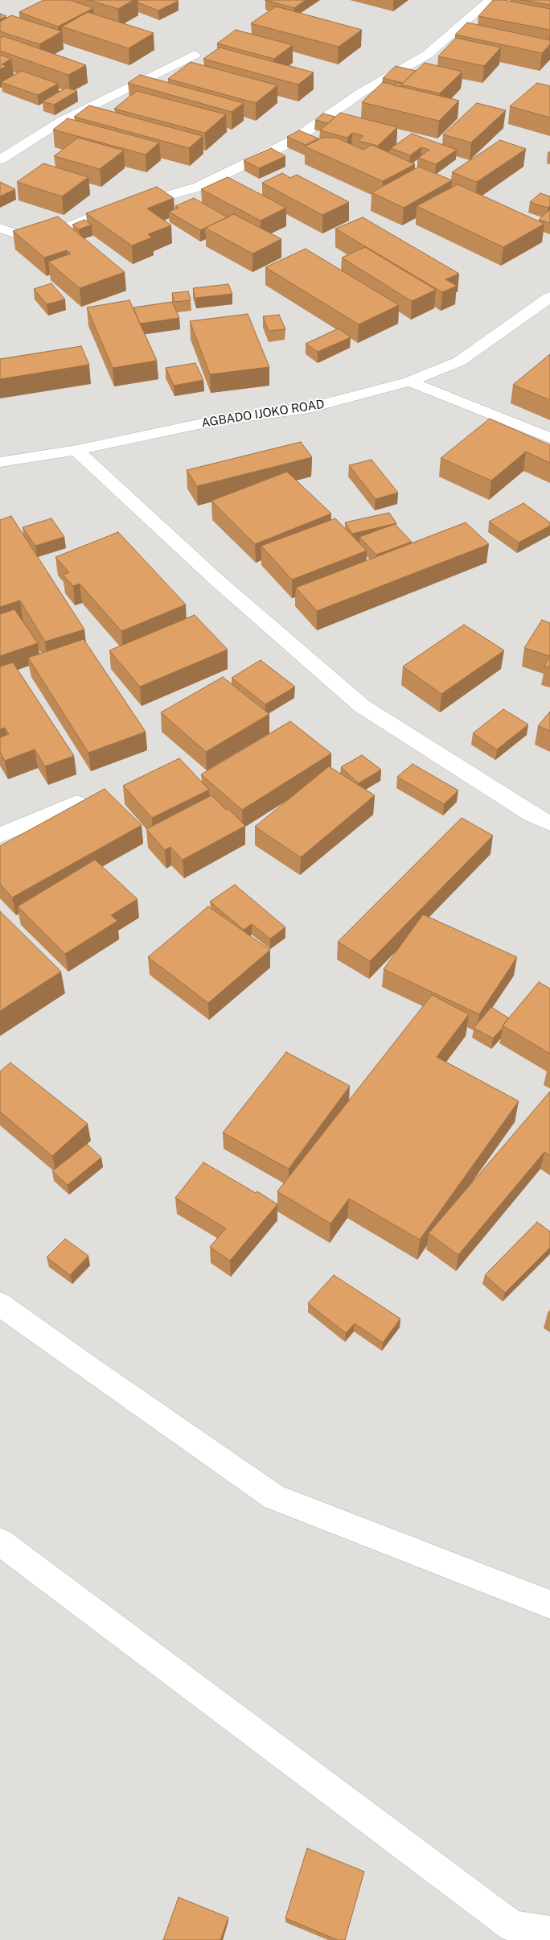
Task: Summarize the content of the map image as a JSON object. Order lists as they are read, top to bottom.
{
  "streets": {
    "street": ["AGBADO IJOKO ROAD"]
  }
}
